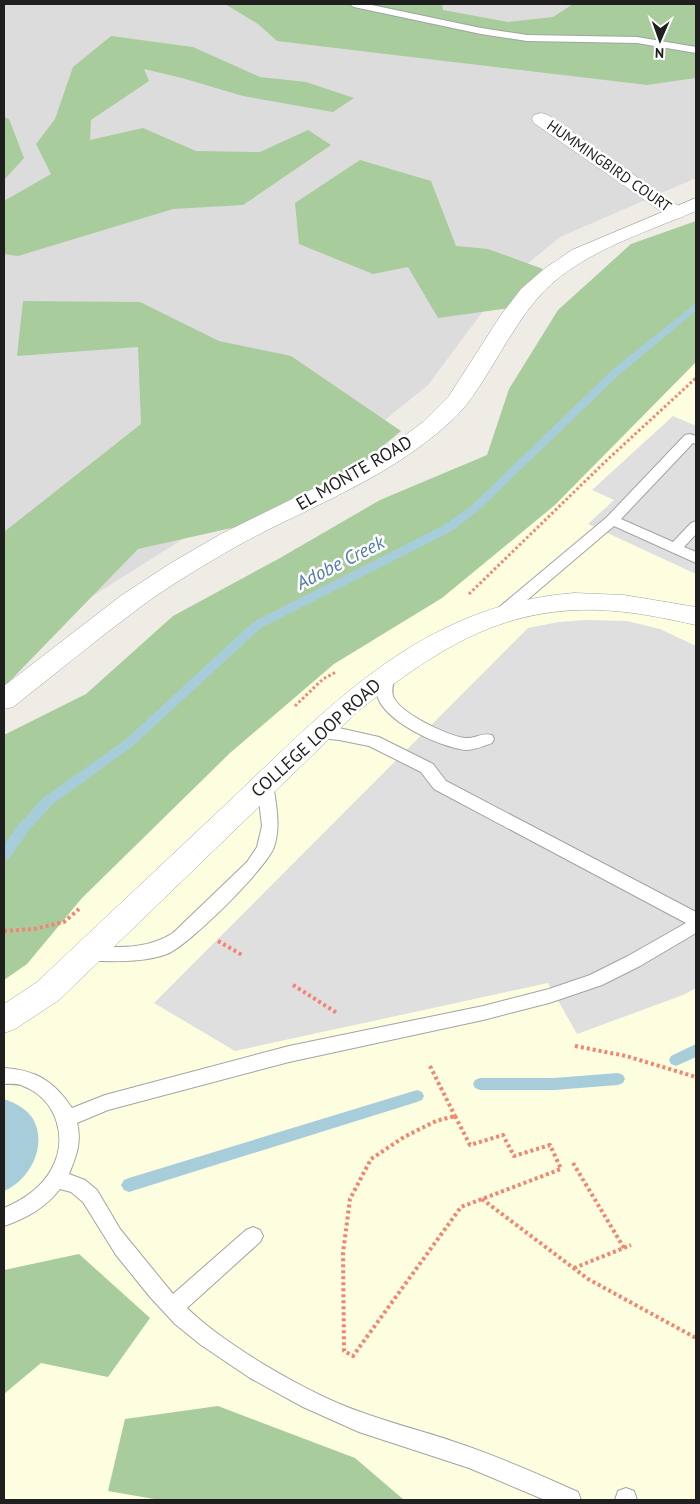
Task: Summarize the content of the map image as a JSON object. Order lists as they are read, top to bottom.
{
  "streets": {
    "street": ["HUMMINGBIRD COURT", "EL MONTE ROAD", "COLLEGE LOOP ROAD"]
  },
  "crossings": [
    ["HUMMINGBIRD COURT", "EL MONTE ROAD"]
  ],
  "water": ["Adobe Creek"],
  "north": "bottom"
}
